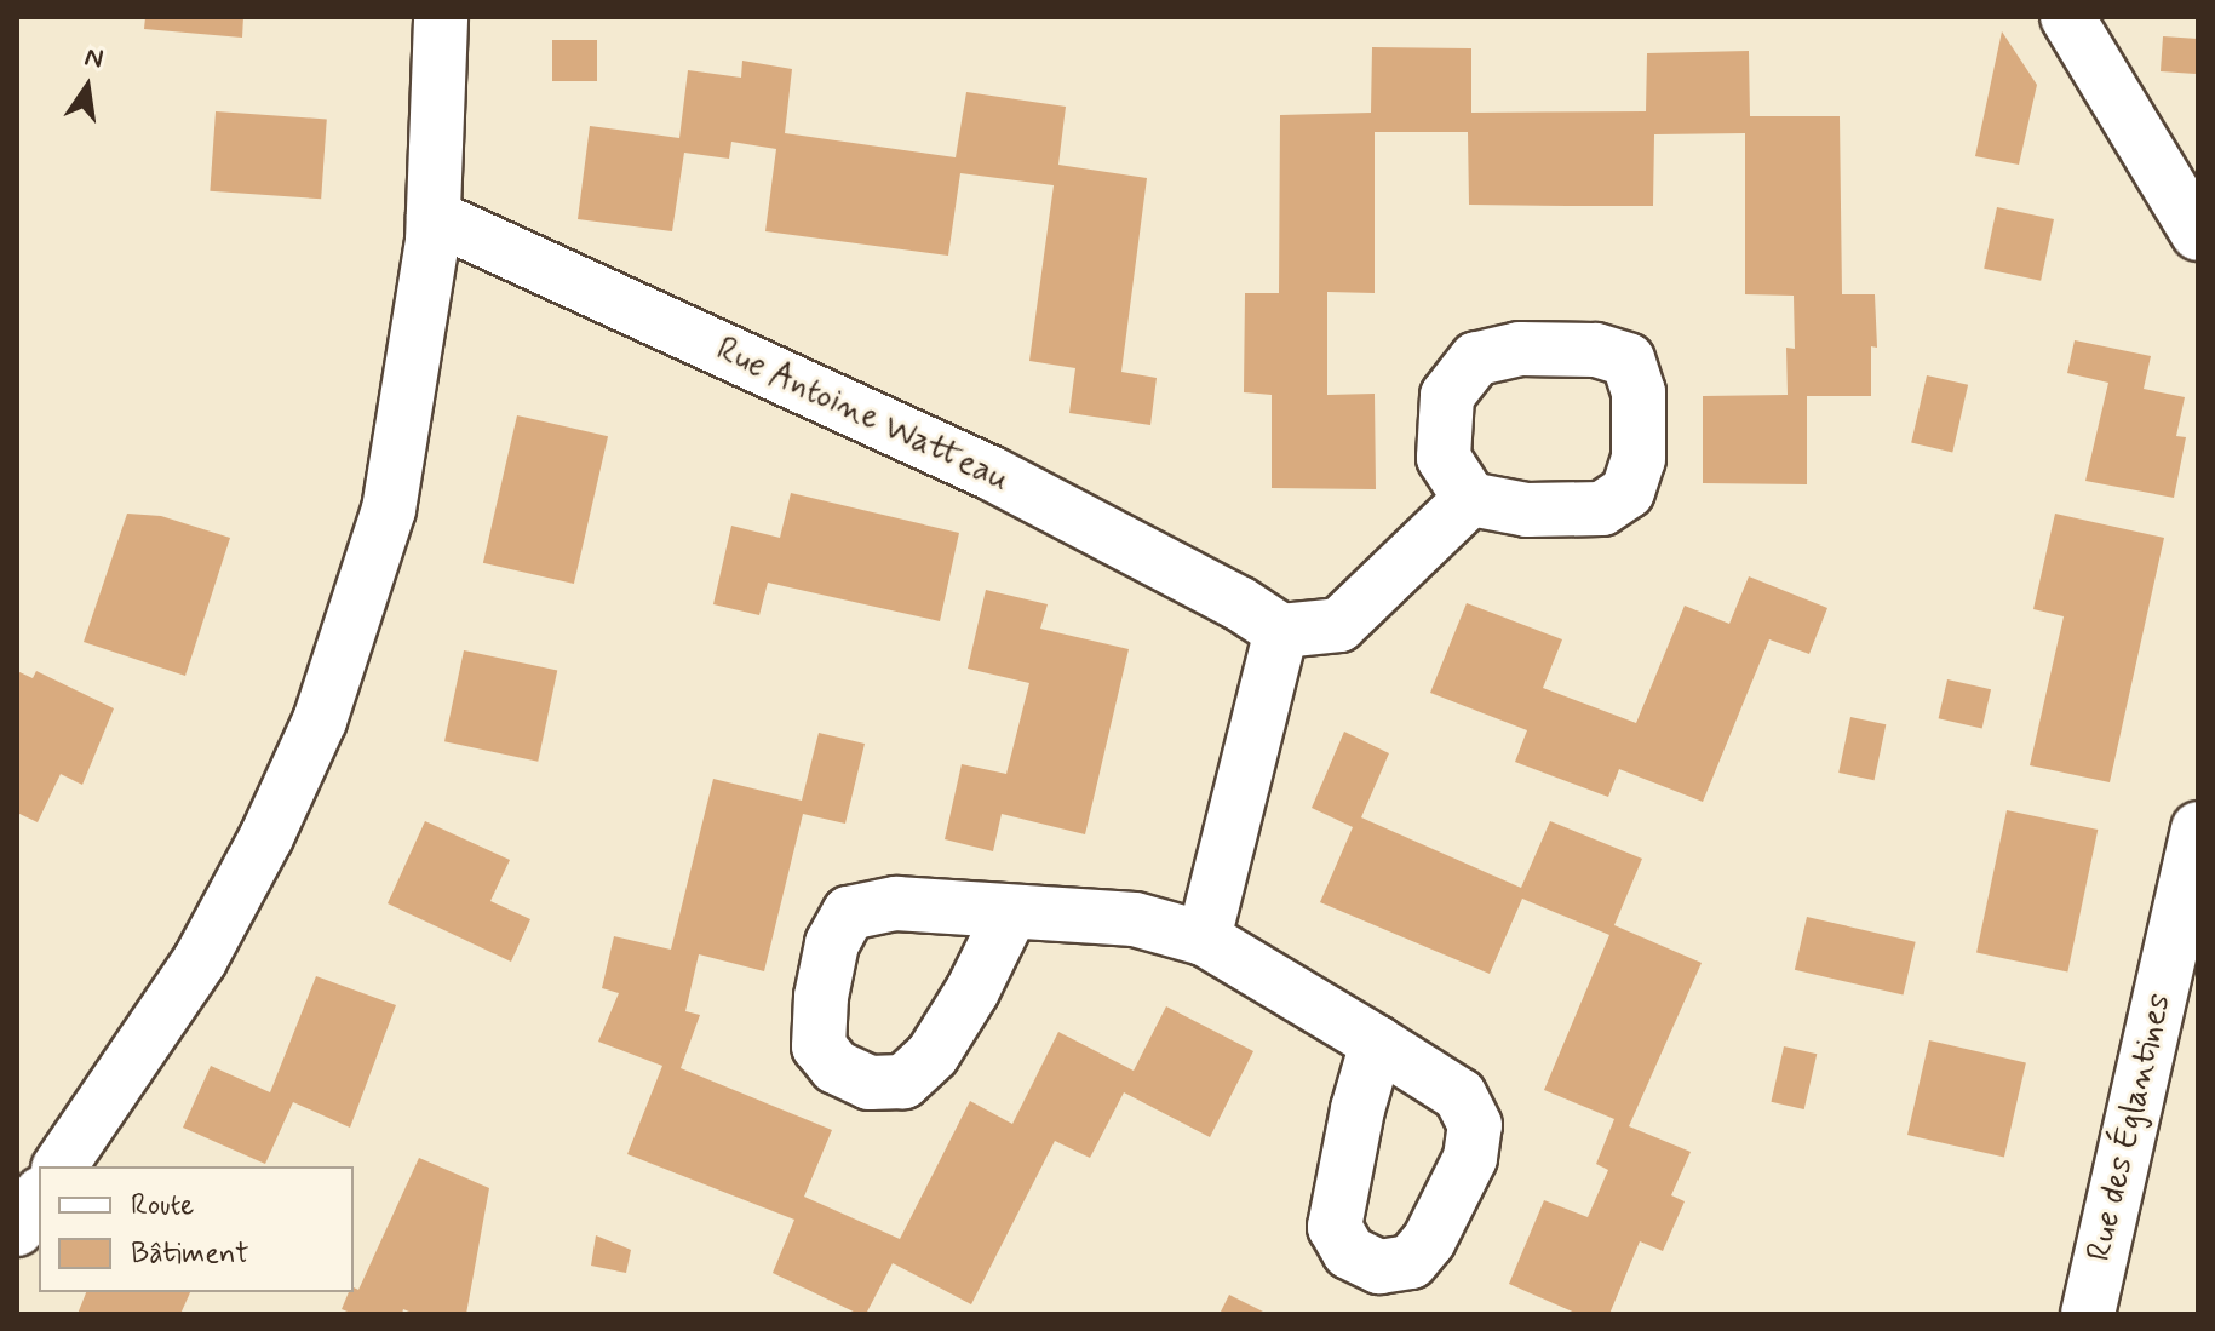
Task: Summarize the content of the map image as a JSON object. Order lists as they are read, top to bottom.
{
  "streets": {
    "street": ["Rue Antoine Watteau", "Rue des Églantines"]
  },
  "legend": ["Route", "Bâtiment"],
  "north": "top"
}
